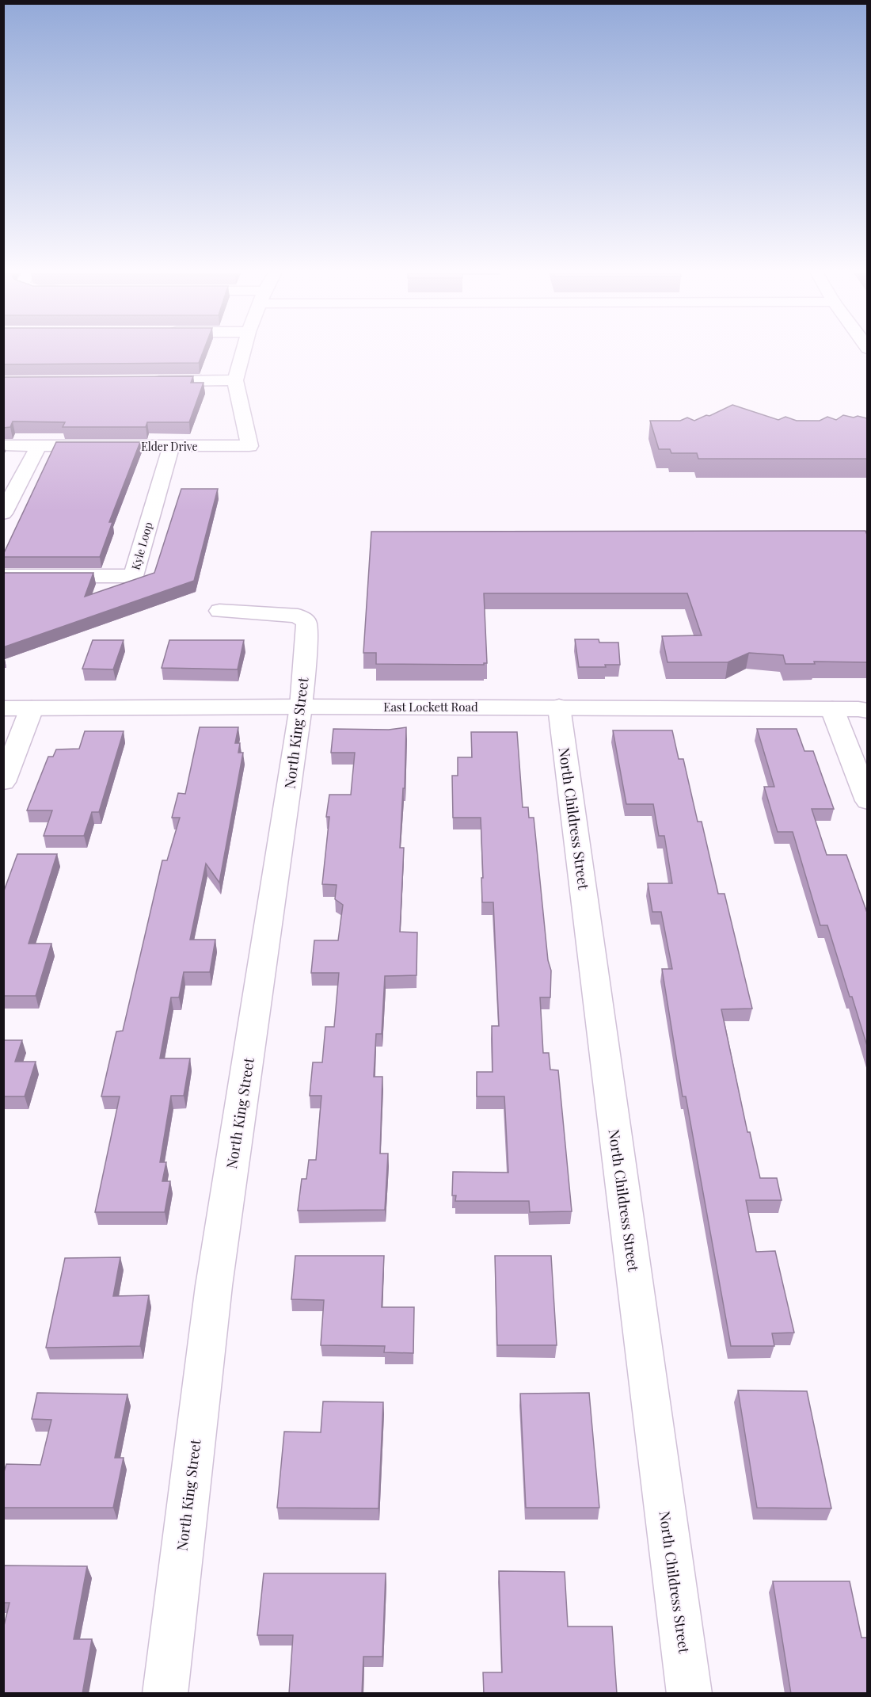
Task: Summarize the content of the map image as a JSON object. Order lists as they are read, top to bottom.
{
  "streets": {
    "street": [
      "Elder Drive",
      "Kyle Loop",
      "East Lockett Road",
      "North King Street",
      "North Childress Street"
    ]
  },
  "crossings": [
    ["Elder Drive", "Kyle Loop"],
    ["East Lockett Road", "North King Street"],
    ["East Lockett Road", "North Childress Street"]
  ]
}
